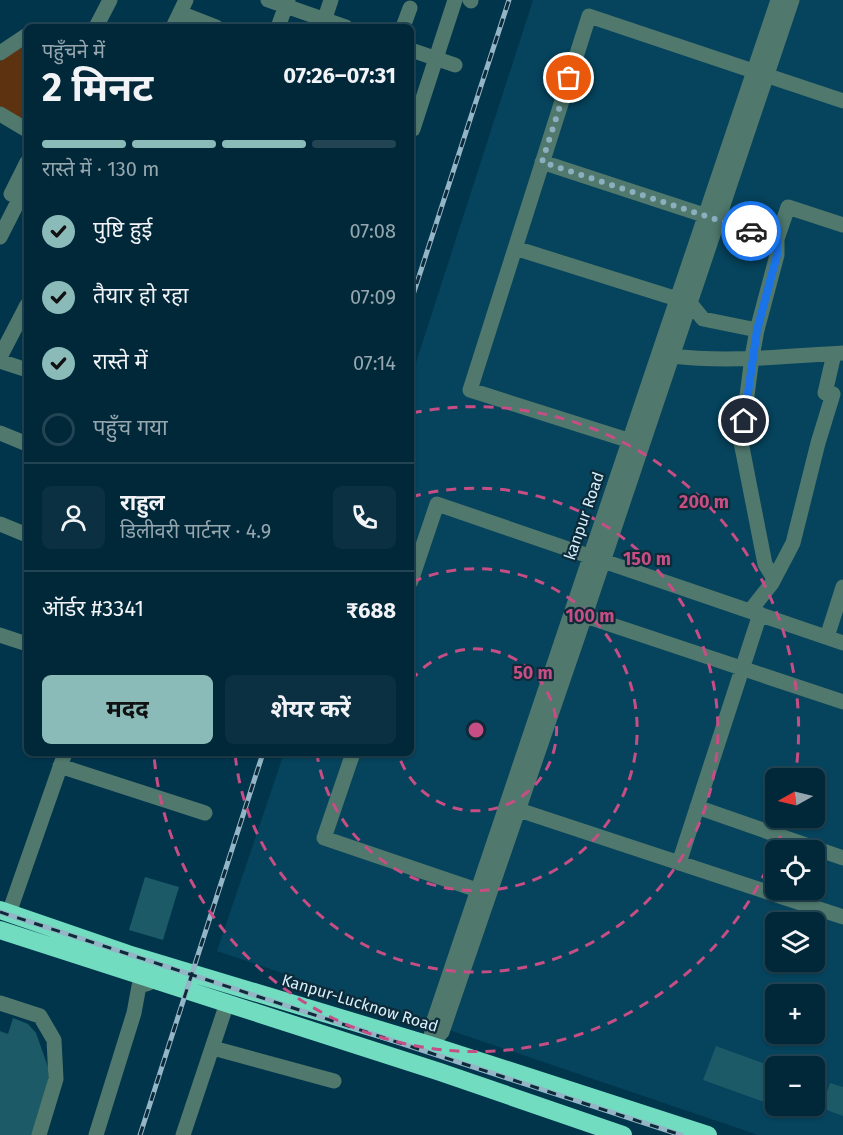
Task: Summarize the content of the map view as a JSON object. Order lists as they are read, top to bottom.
{
  "streets": {
    "highway": ["Kanpur-Lucknow Road"],
    "street": ["kanpur Road"]
  },
  "crossings": [
    ["kanpur Road", "Kanpur-Lucknow Road"]
  ],
  "north": "left",
  "page": {
    "heading": ["2 मिनट", "पहुँचने में", "07:26–07:31"],
    "panel": [
      "राहुल",
      "डिलीवरी पार्टनर · 4.9",
      "ऑर्डर #3341",
      "₹688"
    ],
    "bar": "रास्ते में · 130 m",
    "list": [
      ["पुष्टि हुई", "07:08"],
      ["तैयार हो रहा", "07:09"],
      ["रास्ते में", "07:14"],
      "पहुँच गया"
    ],
    "buttons": ["मदद", "शेयर करें"],
    "map_buttons": ["+", "−"]
  },
  "rings": [
    "200 m",
    "150 m",
    "100 m",
    "50 m"
  ]
}
